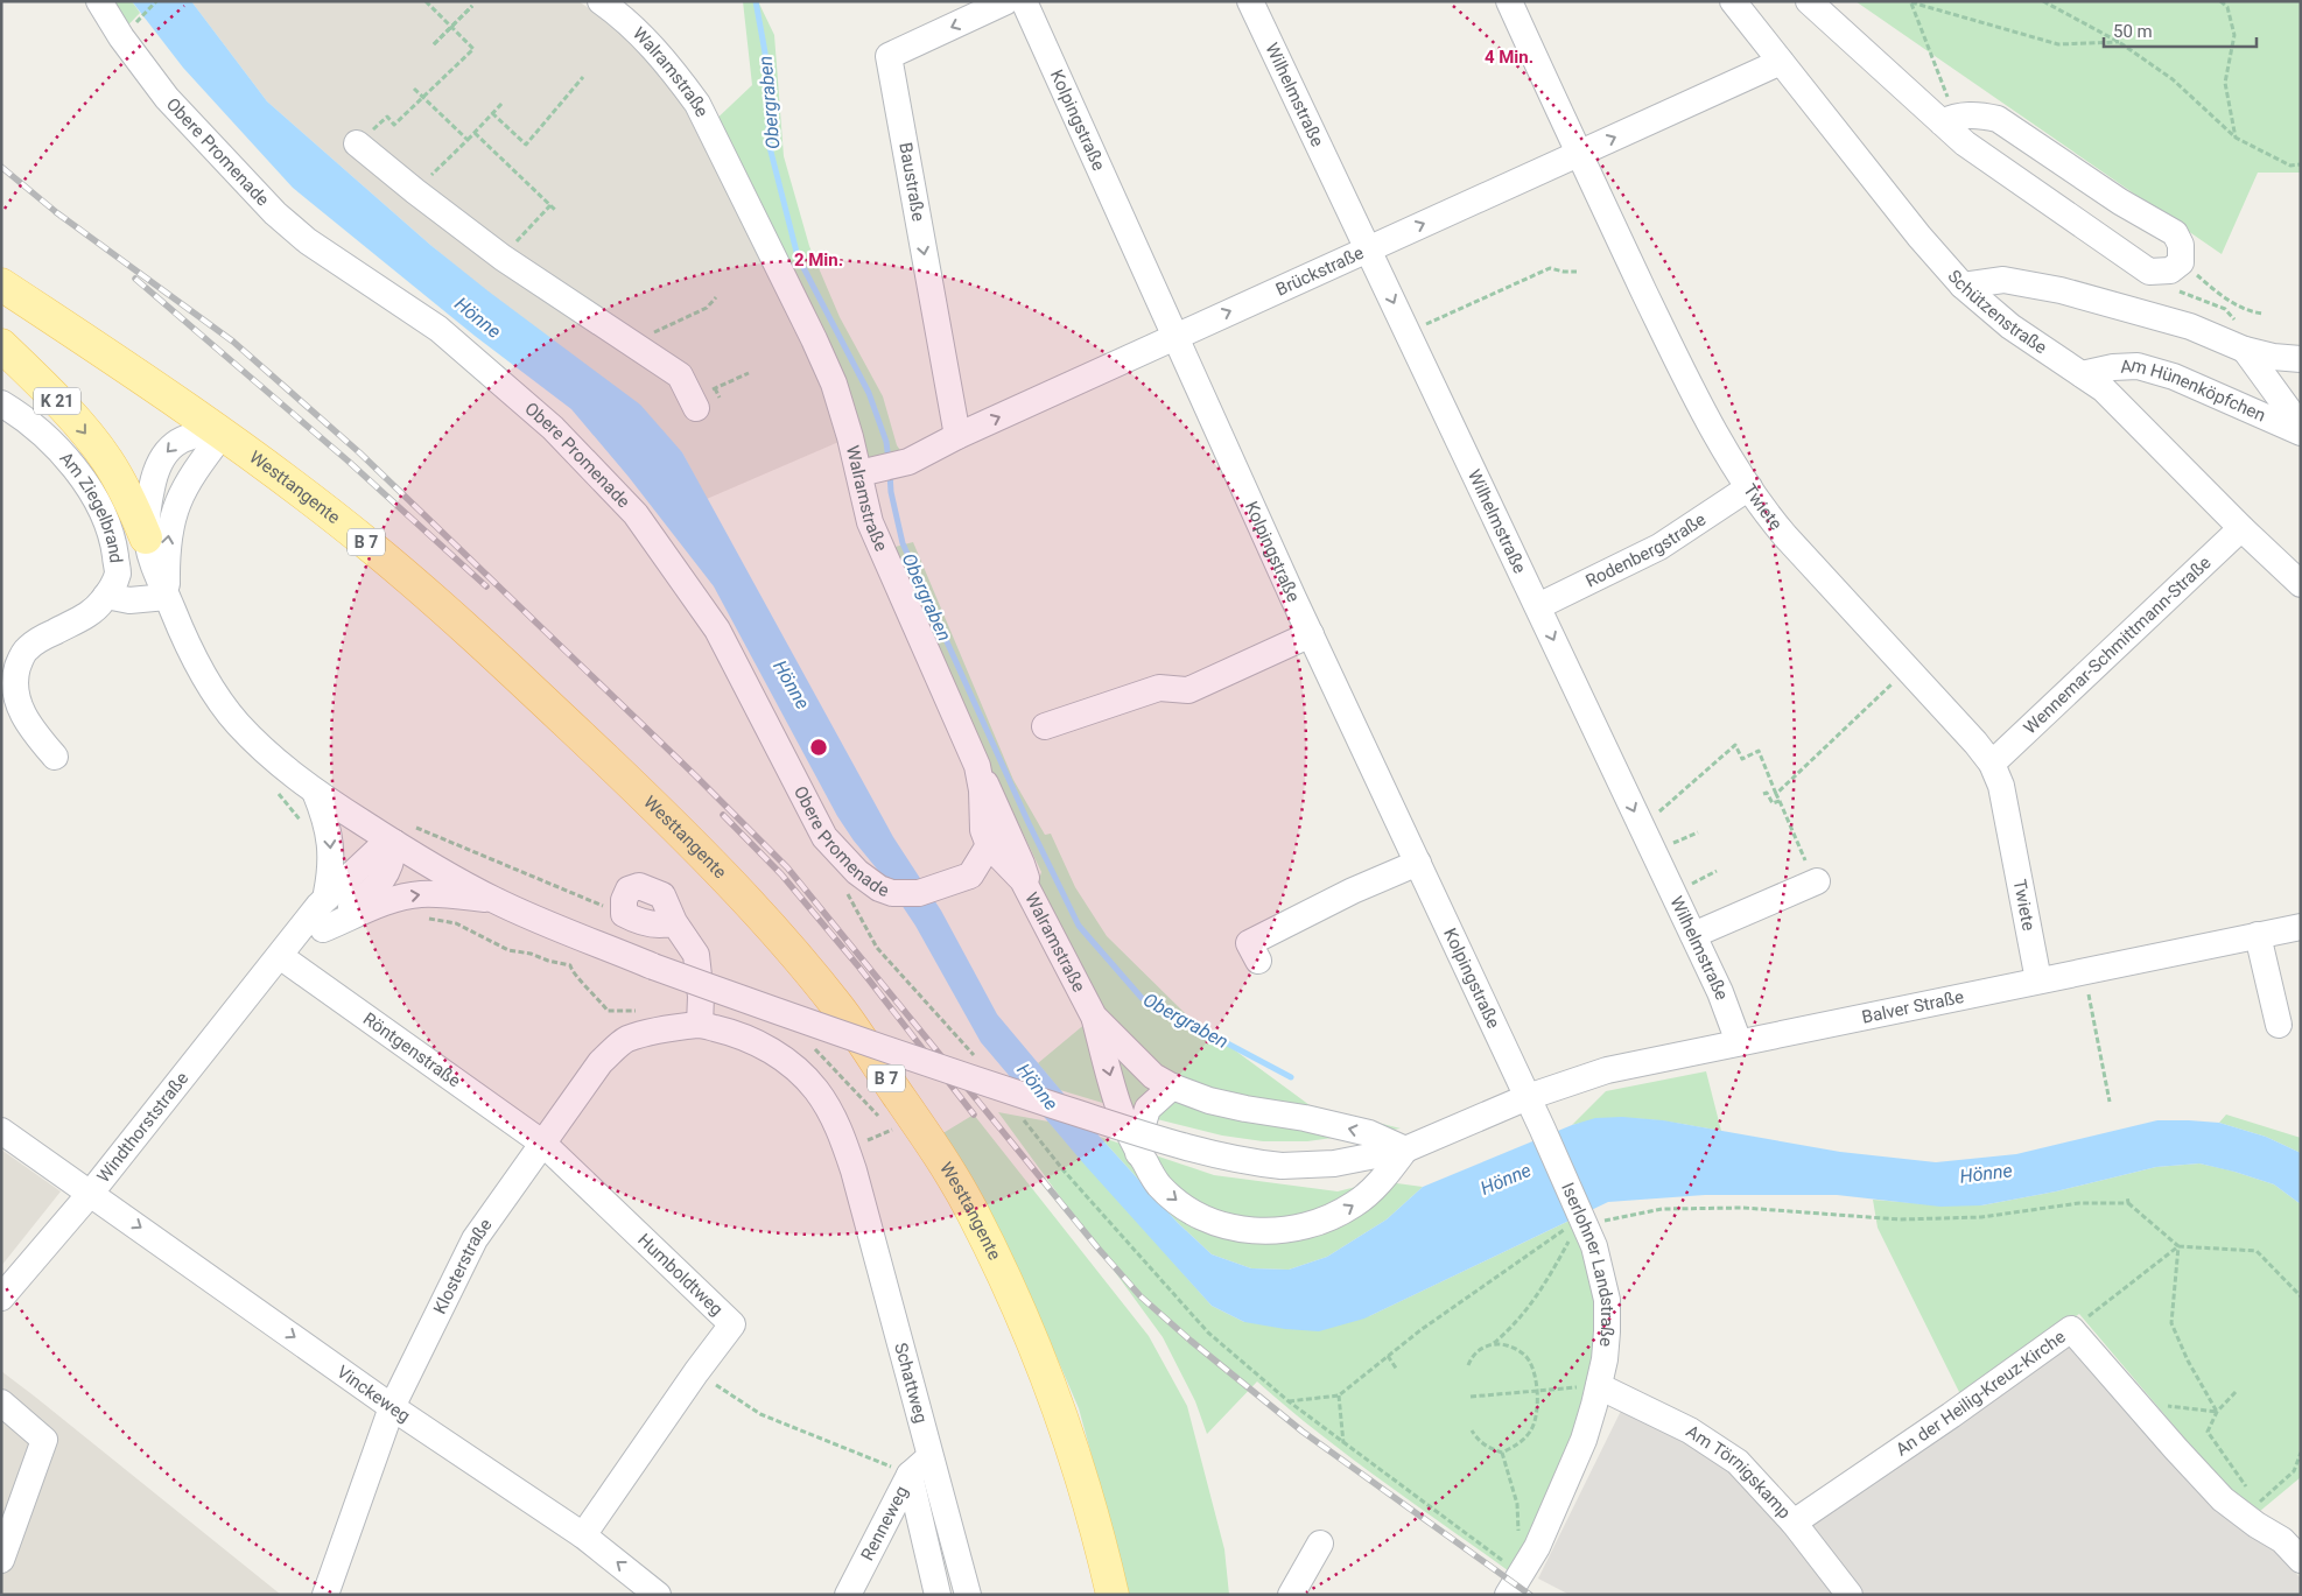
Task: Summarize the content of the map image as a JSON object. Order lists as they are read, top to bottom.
{
  "streets": {
    "main road": ["K 21", "Westtangente", "B 7"],
    "street": [
      "Walramstraße",
      "Wilhelmstraße",
      "Kolpingstraße",
      "Obere Promenade",
      "Baustraße",
      "Brückstraße",
      "Schützenstraße",
      "Am Hünenköpfchen",
      "Twiete",
      "Am Ziegelbrand",
      "Rodenbergstraße",
      "Wennemar-Schmittmann-Straße",
      "Balver Straße",
      "Röntgenstraße",
      "Windthorststraße",
      "Iserlohner Landstraße",
      "Klosterstraße",
      "Humboldtweg",
      "Schattweg",
      "Vinckeweg",
      "An der Heilig-Kreuz-Kirche",
      "Am Törnigskamp",
      "Renneweg"
    ]
  },
  "crossings": [
    ["Walramstraße", "Obere Promenade"],
    ["Walramstraße", "Brückstraße"],
    ["Walramstraße", "K 21"],
    ["Wilhelmstraße", "Brückstraße"],
    ["Wilhelmstraße", "Rodenbergstraße"],
    ["Wilhelmstraße", "Balver Straße"],
    ["Kolpingstraße", "Brückstraße"],
    ["Kolpingstraße", "K 21"],
    ["Kolpingstraße", "Balver Straße"],
    ["Kolpingstraße", "Iserlohner Landstraße"],
    ["Baustraße", "Brückstraße"],
    ["Brückstraße", "Schützenstraße"],
    ["Brückstraße", "Twiete"],
    ["Schützenstraße", "Am Hünenköpfchen"],
    ["Schützenstraße", "Wennemar-Schmittmann-Straße"],
    ["K 21", "Westtangente"],
    ["K 21", "Balver Straße"],
    ["K 21", "Windthorststraße"],
    ["K 21", "Iserlohner Landstraße"],
    ["Twiete", "Rodenbergstraße"],
    ["Twiete", "Wennemar-Schmittmann-Straße"],
    ["Twiete", "Balver Straße"],
    ["Balver Straße", "Iserlohner Landstraße"],
    ["Röntgenstraße", "Windthorststraße"],
    ["Röntgenstraße", "Klosterstraße"],
    ["Röntgenstraße", "Humboldtweg"],
    ["Windthorststraße", "Vinckeweg"],
    ["Iserlohner Landstraße", "Am Törnigskamp"],
    ["Klosterstraße", "Humboldtweg"],
    ["Klosterstraße", "Schattweg"],
    ["Klosterstraße", "Vinckeweg"],
    ["Humboldtweg", "Vinckeweg"],
    ["Schattweg", "Renneweg"],
    ["An der Heilig-Kreuz-Kirche", "Am Törnigskamp"]
  ],
  "one_way": ["Baustraße", "Brückstraße"],
  "water": ["Obergraben", "Hönne"],
  "scale_bar": "50 m",
  "rings": ["4 Min.", "2 Min."]
}
